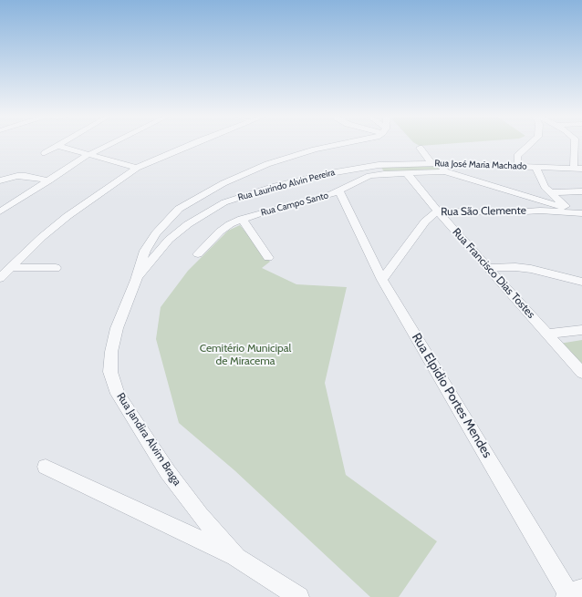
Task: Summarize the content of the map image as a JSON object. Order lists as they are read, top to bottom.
{
  "streets": {
    "street": [
      "Rua José Maria Machado",
      "Rua Laurindo Alvin Pereira",
      "Rua Campo Santo",
      "Rua São Clemente",
      "Rua Francisco Dias Tostes",
      "Rua Elpidio Portes Mendes",
      "Rua Jandira Alvim Braga"
    ]
  },
  "crossings": [
    ["Rua José Maria Machado", "Rua Laurindo Alvin Pereira"],
    ["Rua José Maria Machado", "Rua Campo Santo"],
    ["Rua Laurindo Alvin Pereira", "Rua Jandira Alvim Braga"],
    ["Rua Campo Santo", "Rua Francisco Dias Tostes"],
    ["Rua Campo Santo", "Rua Elpidio Portes Mendes"],
    ["Rua São Clemente", "Rua Francisco Dias Tostes"],
    ["Rua São Clemente", "Rua Elpidio Portes Mendes"]
  ],
  "parks": ["Cemitério Municipal de Miracema"]
}
